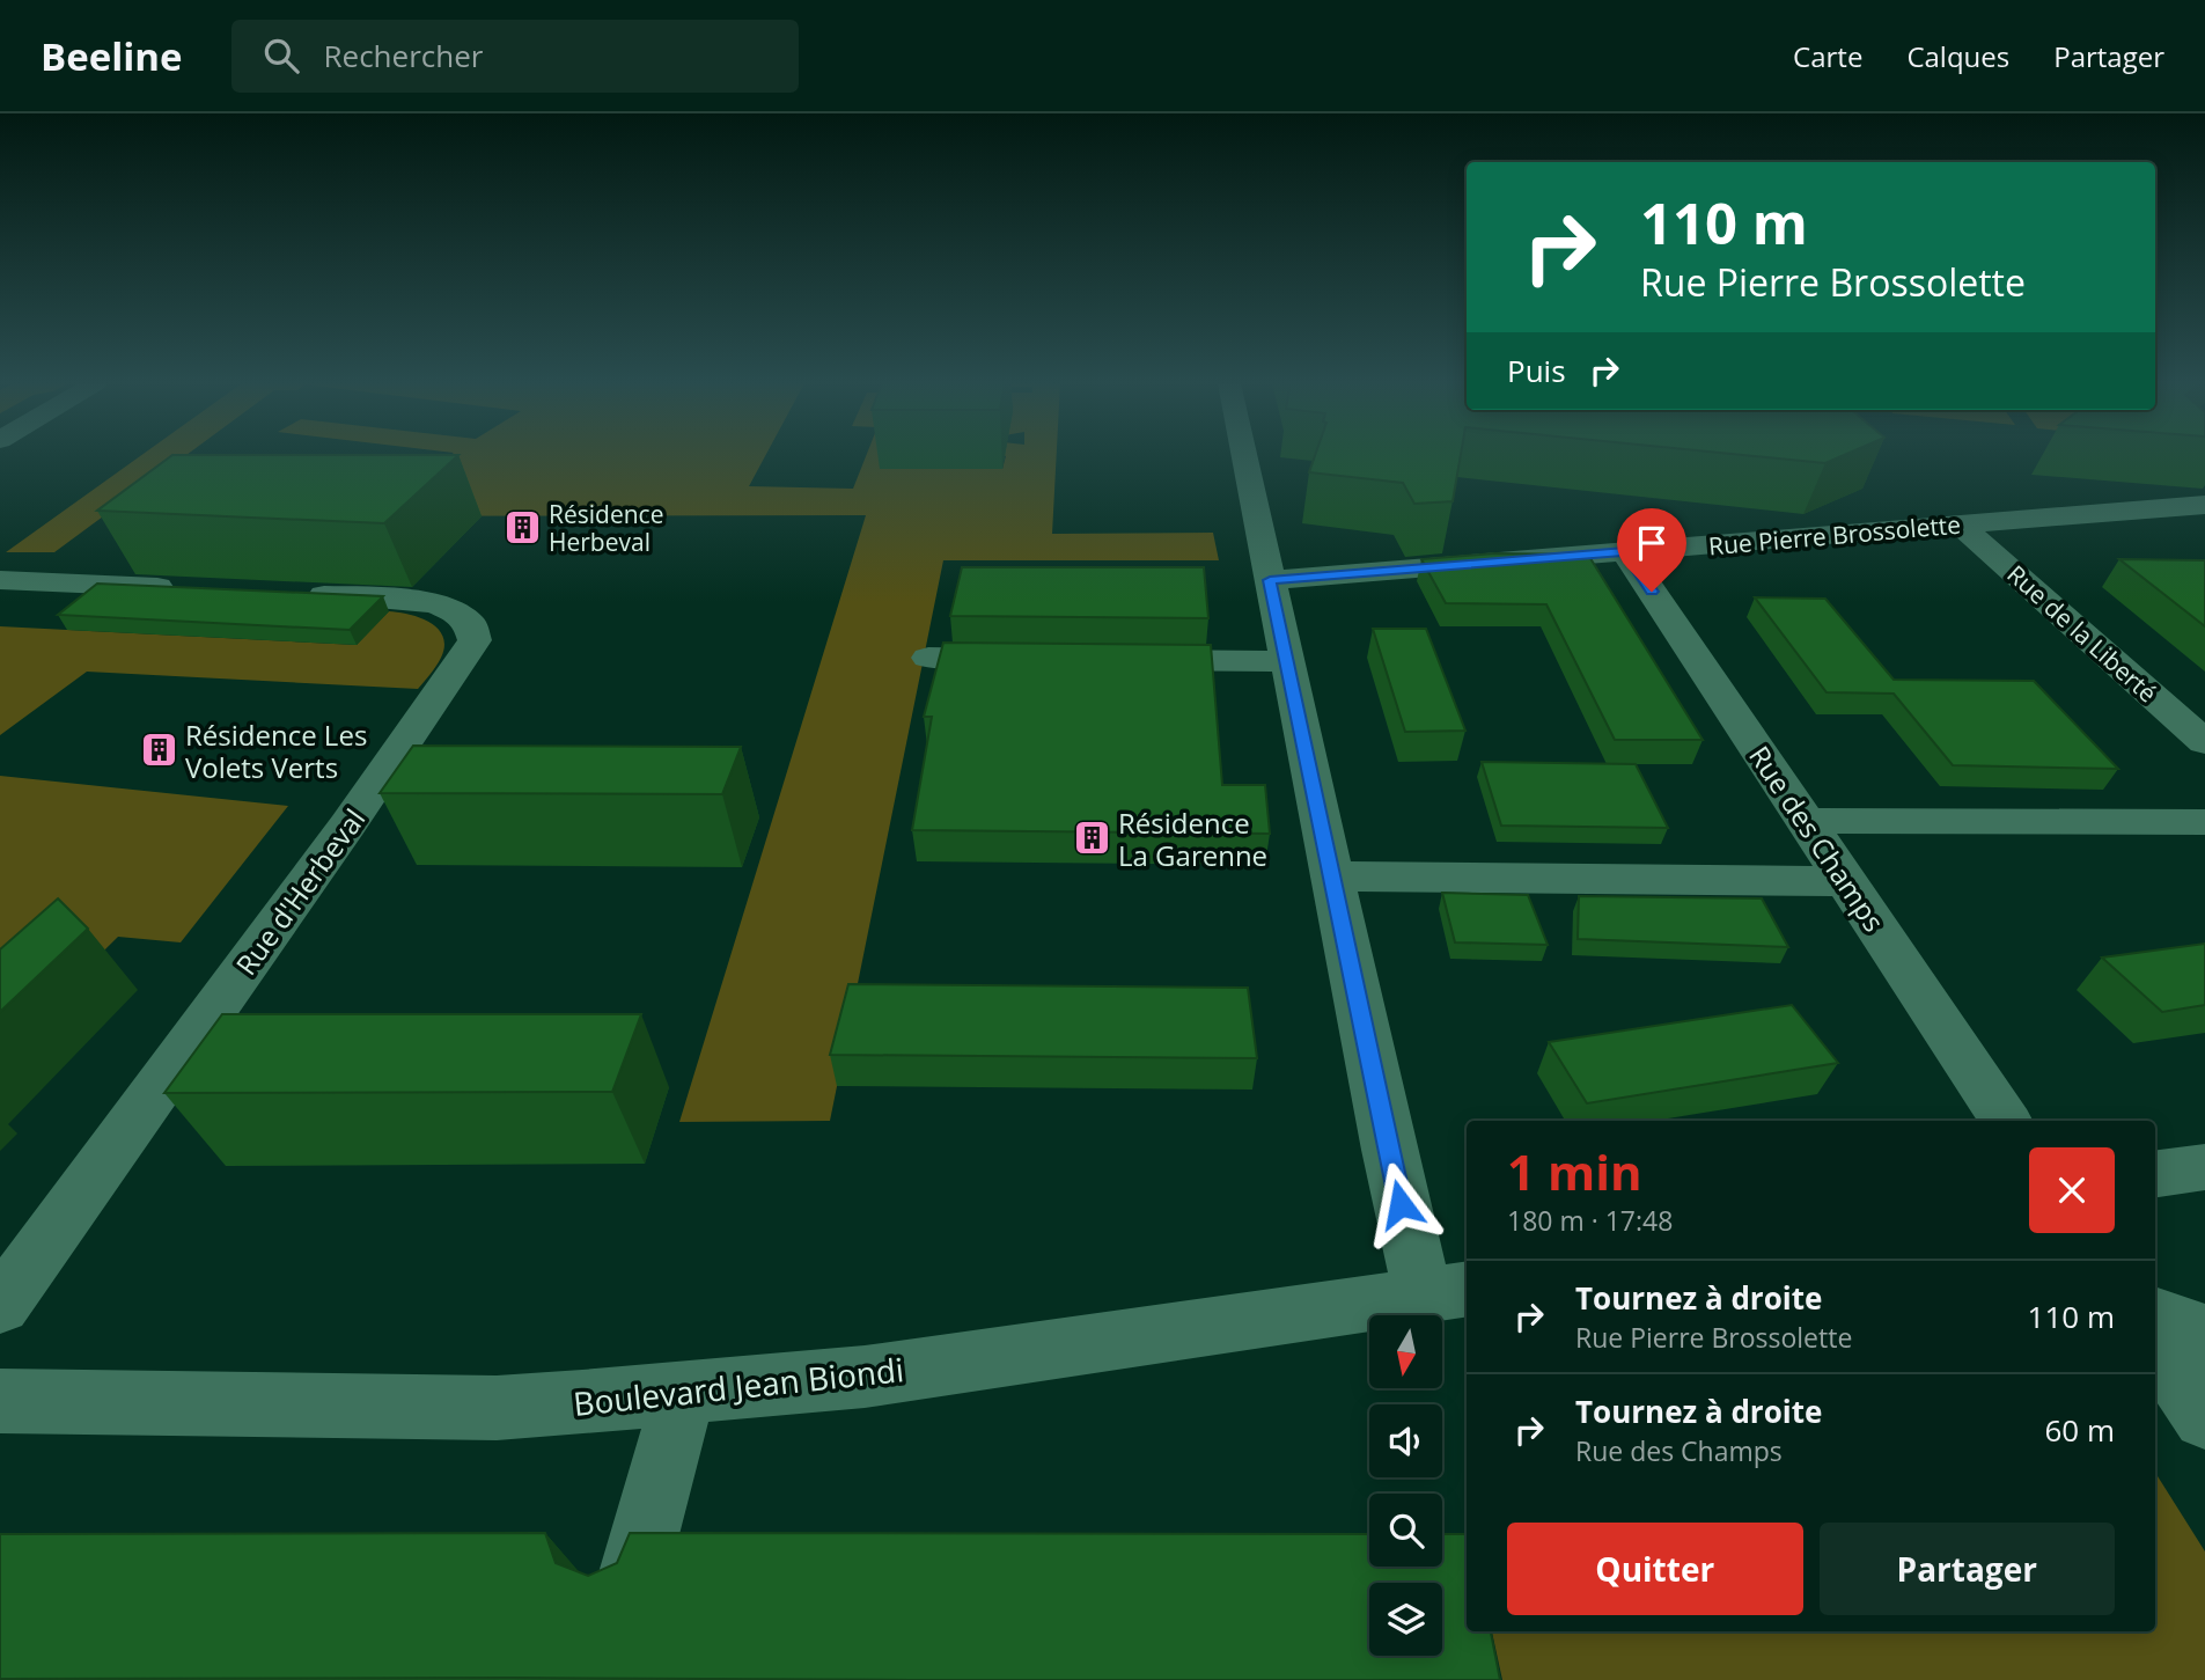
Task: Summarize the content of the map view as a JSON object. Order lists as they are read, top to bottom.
{
  "streets": {
    "street": [
      "Rue Pierre Brossolette",
      "Rue de la Liberté",
      "Rue des Champs",
      "Rue d'Herbeval",
      "Boulevard Jean Biondi"
    ]
  },
  "crossings": [
    ["Rue Pierre Brossolette", "Rue de la Liberté"],
    ["Rue Pierre Brossolette", "Rue des Champs"]
  ],
  "places": {
    "building": ["Résidence Herbeval", "Résidence Les Volets Verts", "Résidence La Garenne"]
  },
  "north": "bottom",
  "page": {
    "header": "Beeline",
    "search": "Rechercher",
    "nav": ["Carte", "Calques", "Partager"],
    "turn": ["110 m", "Rue Pierre Brossolette"],
    "then": "Puis",
    "heading": ["1 min", "180 m · 17:48"],
    "list": [
      {
        "name": "Tournez à droite",
        "note": "Rue Pierre Brossolette",
        "value": "110 m"
      },
      {
        "name": "Tournez à droite",
        "note": "Rue des Champs",
        "value": "60 m"
      }
    ],
    "buttons": ["Quitter", "Partager"]
  }
}
